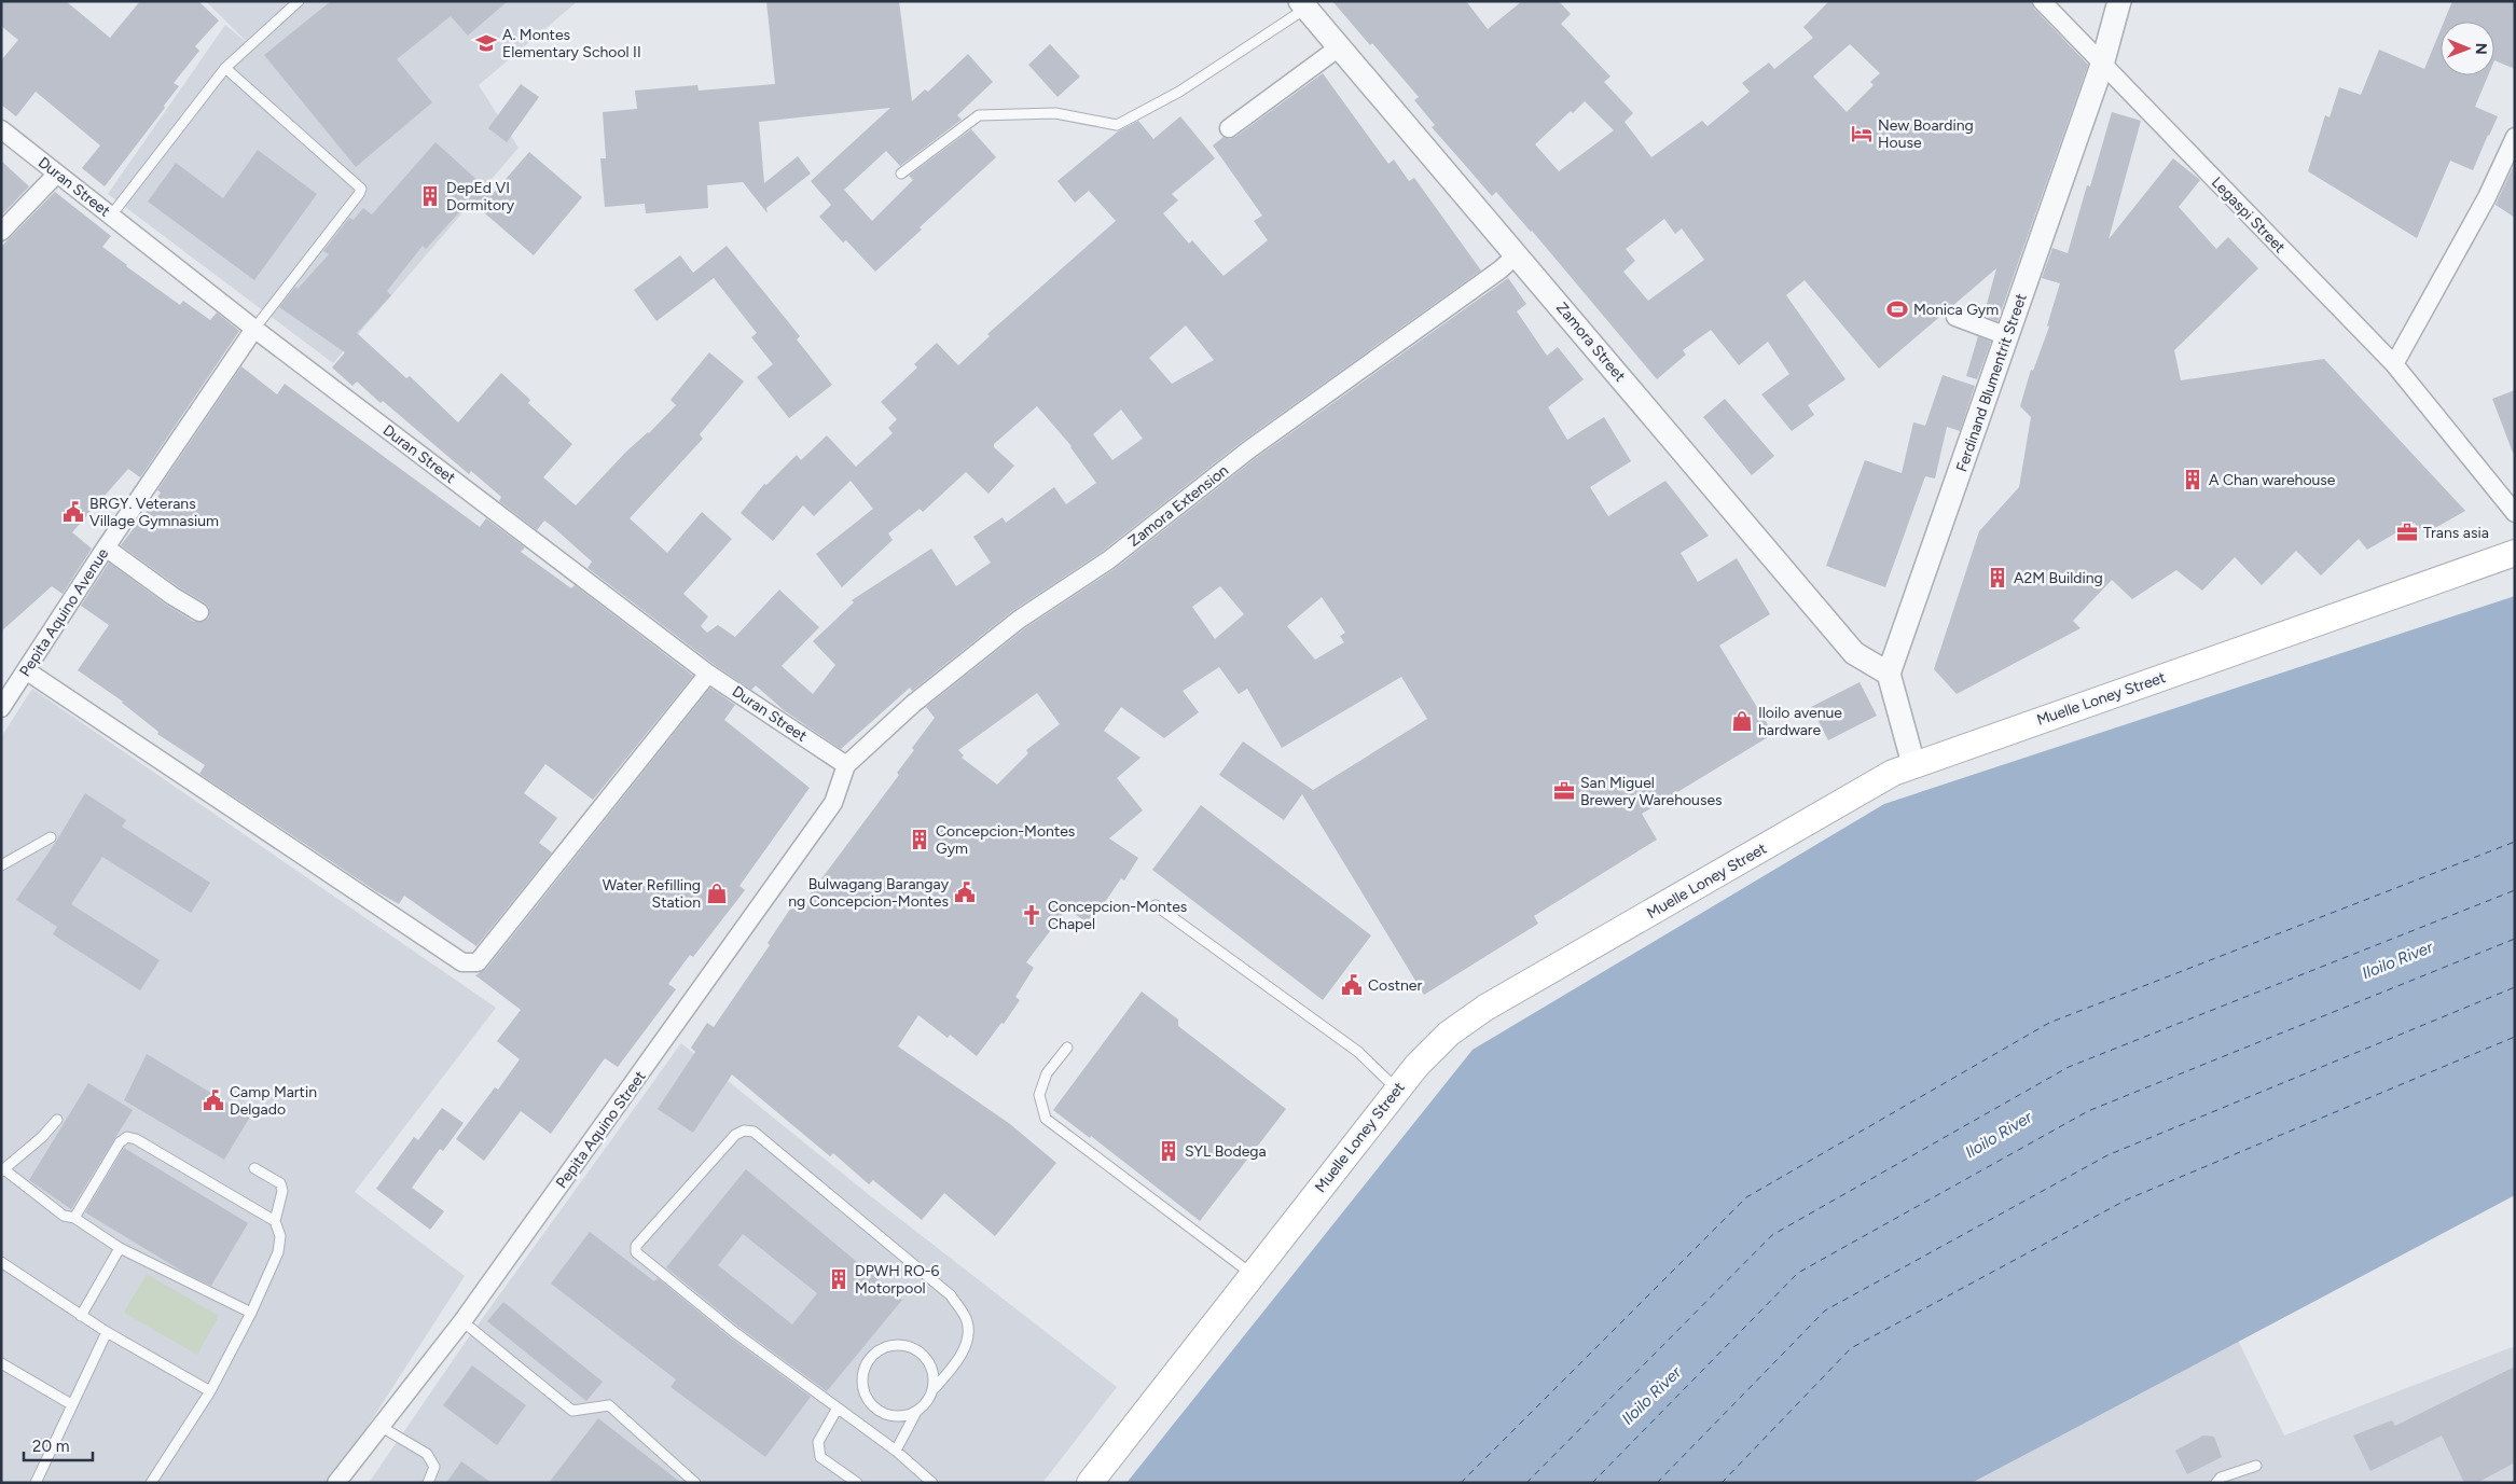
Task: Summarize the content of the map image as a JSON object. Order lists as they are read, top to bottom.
{
  "streets": {
    "main road": ["Muelle Loney Street"],
    "street": [
      "Duran Street",
      "Legaspi Street",
      "Zamora Street",
      "Ferdinand Blumentrit Street",
      "Zamora Extension",
      "Pepita Aquino Avenue",
      "Pepita Aquino Street"
    ]
  },
  "crossings": [
    ["Duran Street", "Zamora Extension"],
    ["Duran Street", "Pepita Aquino Avenue"],
    ["Duran Street", "Pepita Aquino Street"],
    ["Legaspi Street", "Ferdinand Blumentrit Street"],
    ["Zamora Street", "Ferdinand Blumentrit Street"],
    ["Zamora Street", "Zamora Extension"],
    ["Zamora Extension", "Pepita Aquino Street"]
  ],
  "water": ["Iloilo River"],
  "places": {
    "school or university": ["A. Montes Elementary School II"],
    "hotel": ["New Boarding House"],
    "building": [
      "DepEd VI Dormitory",
      "A Chan warehouse",
      "A2M Building",
      "Concepcion-Montes Gym",
      "SYL Bodega",
      "DPWH RO-6 Motorpool"
    ],
    "sports": ["Monica Gym"],
    "public building": [
      "BRGY. Veterans Village Gymnasium",
      "Bulwagang Barangay ng Concepcion-Montes",
      "Costner",
      "Camp Martin Delgado"
    ],
    "office": ["Trans asia", "San Miguel Brewery Warehouses"],
    "shop": ["Iloilo avenue hardware", "Water Refilling Station"],
    "church": ["Concepcion-Montes Chapel"]
  },
  "scale_bar": "20 m",
  "north": "right"
}
